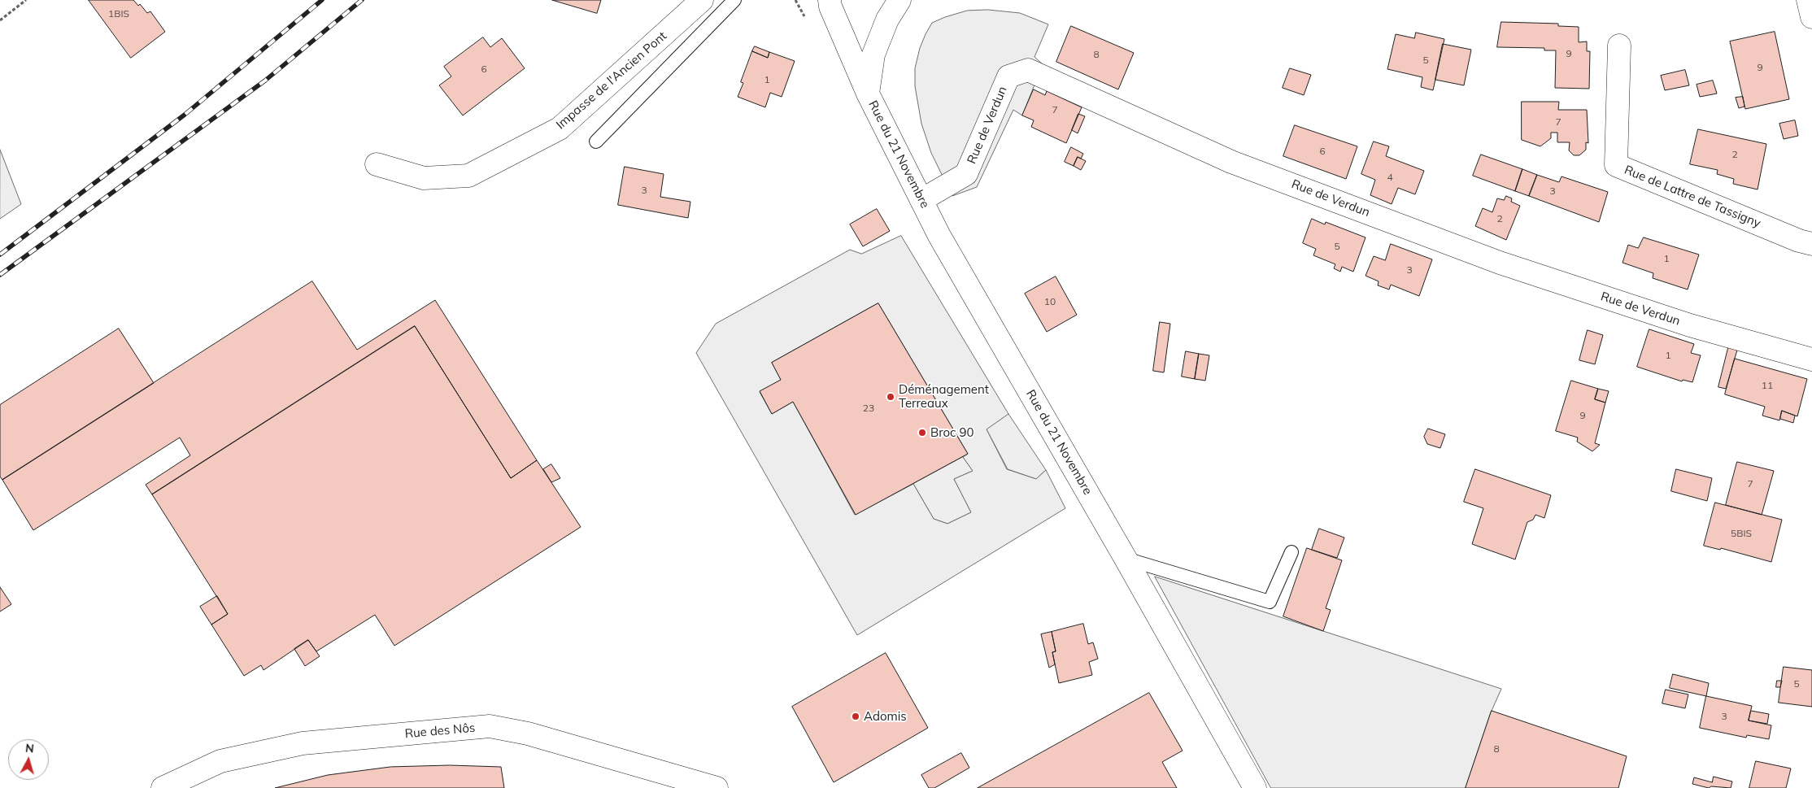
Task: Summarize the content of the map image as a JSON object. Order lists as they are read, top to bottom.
{
  "streets": {
    "street": [
      "Impasse de l'Ancien Pont",
      "Rue de Verdun",
      "Rue du 21 Novembre",
      "Rue de Lattre de Tassigny",
      "Rue des Nôs"
    ]
  },
  "crossings": [
    ["Rue de Verdun", "Rue du 21 Novembre"]
  ],
  "places": ["Déménagement Terreaux", "Broc 90", "Adomis"],
  "house_numbers": [
    "1BIS",
    "9",
    "8",
    "5",
    "9",
    "6",
    "1",
    "7",
    "7",
    "6",
    "2",
    "4",
    "3",
    "3",
    "2",
    "5",
    "1",
    "3",
    "10",
    "1",
    "11",
    "23",
    "9",
    "7",
    "5BIS",
    "5",
    "3",
    "8"
  ],
  "north": "top"
}
